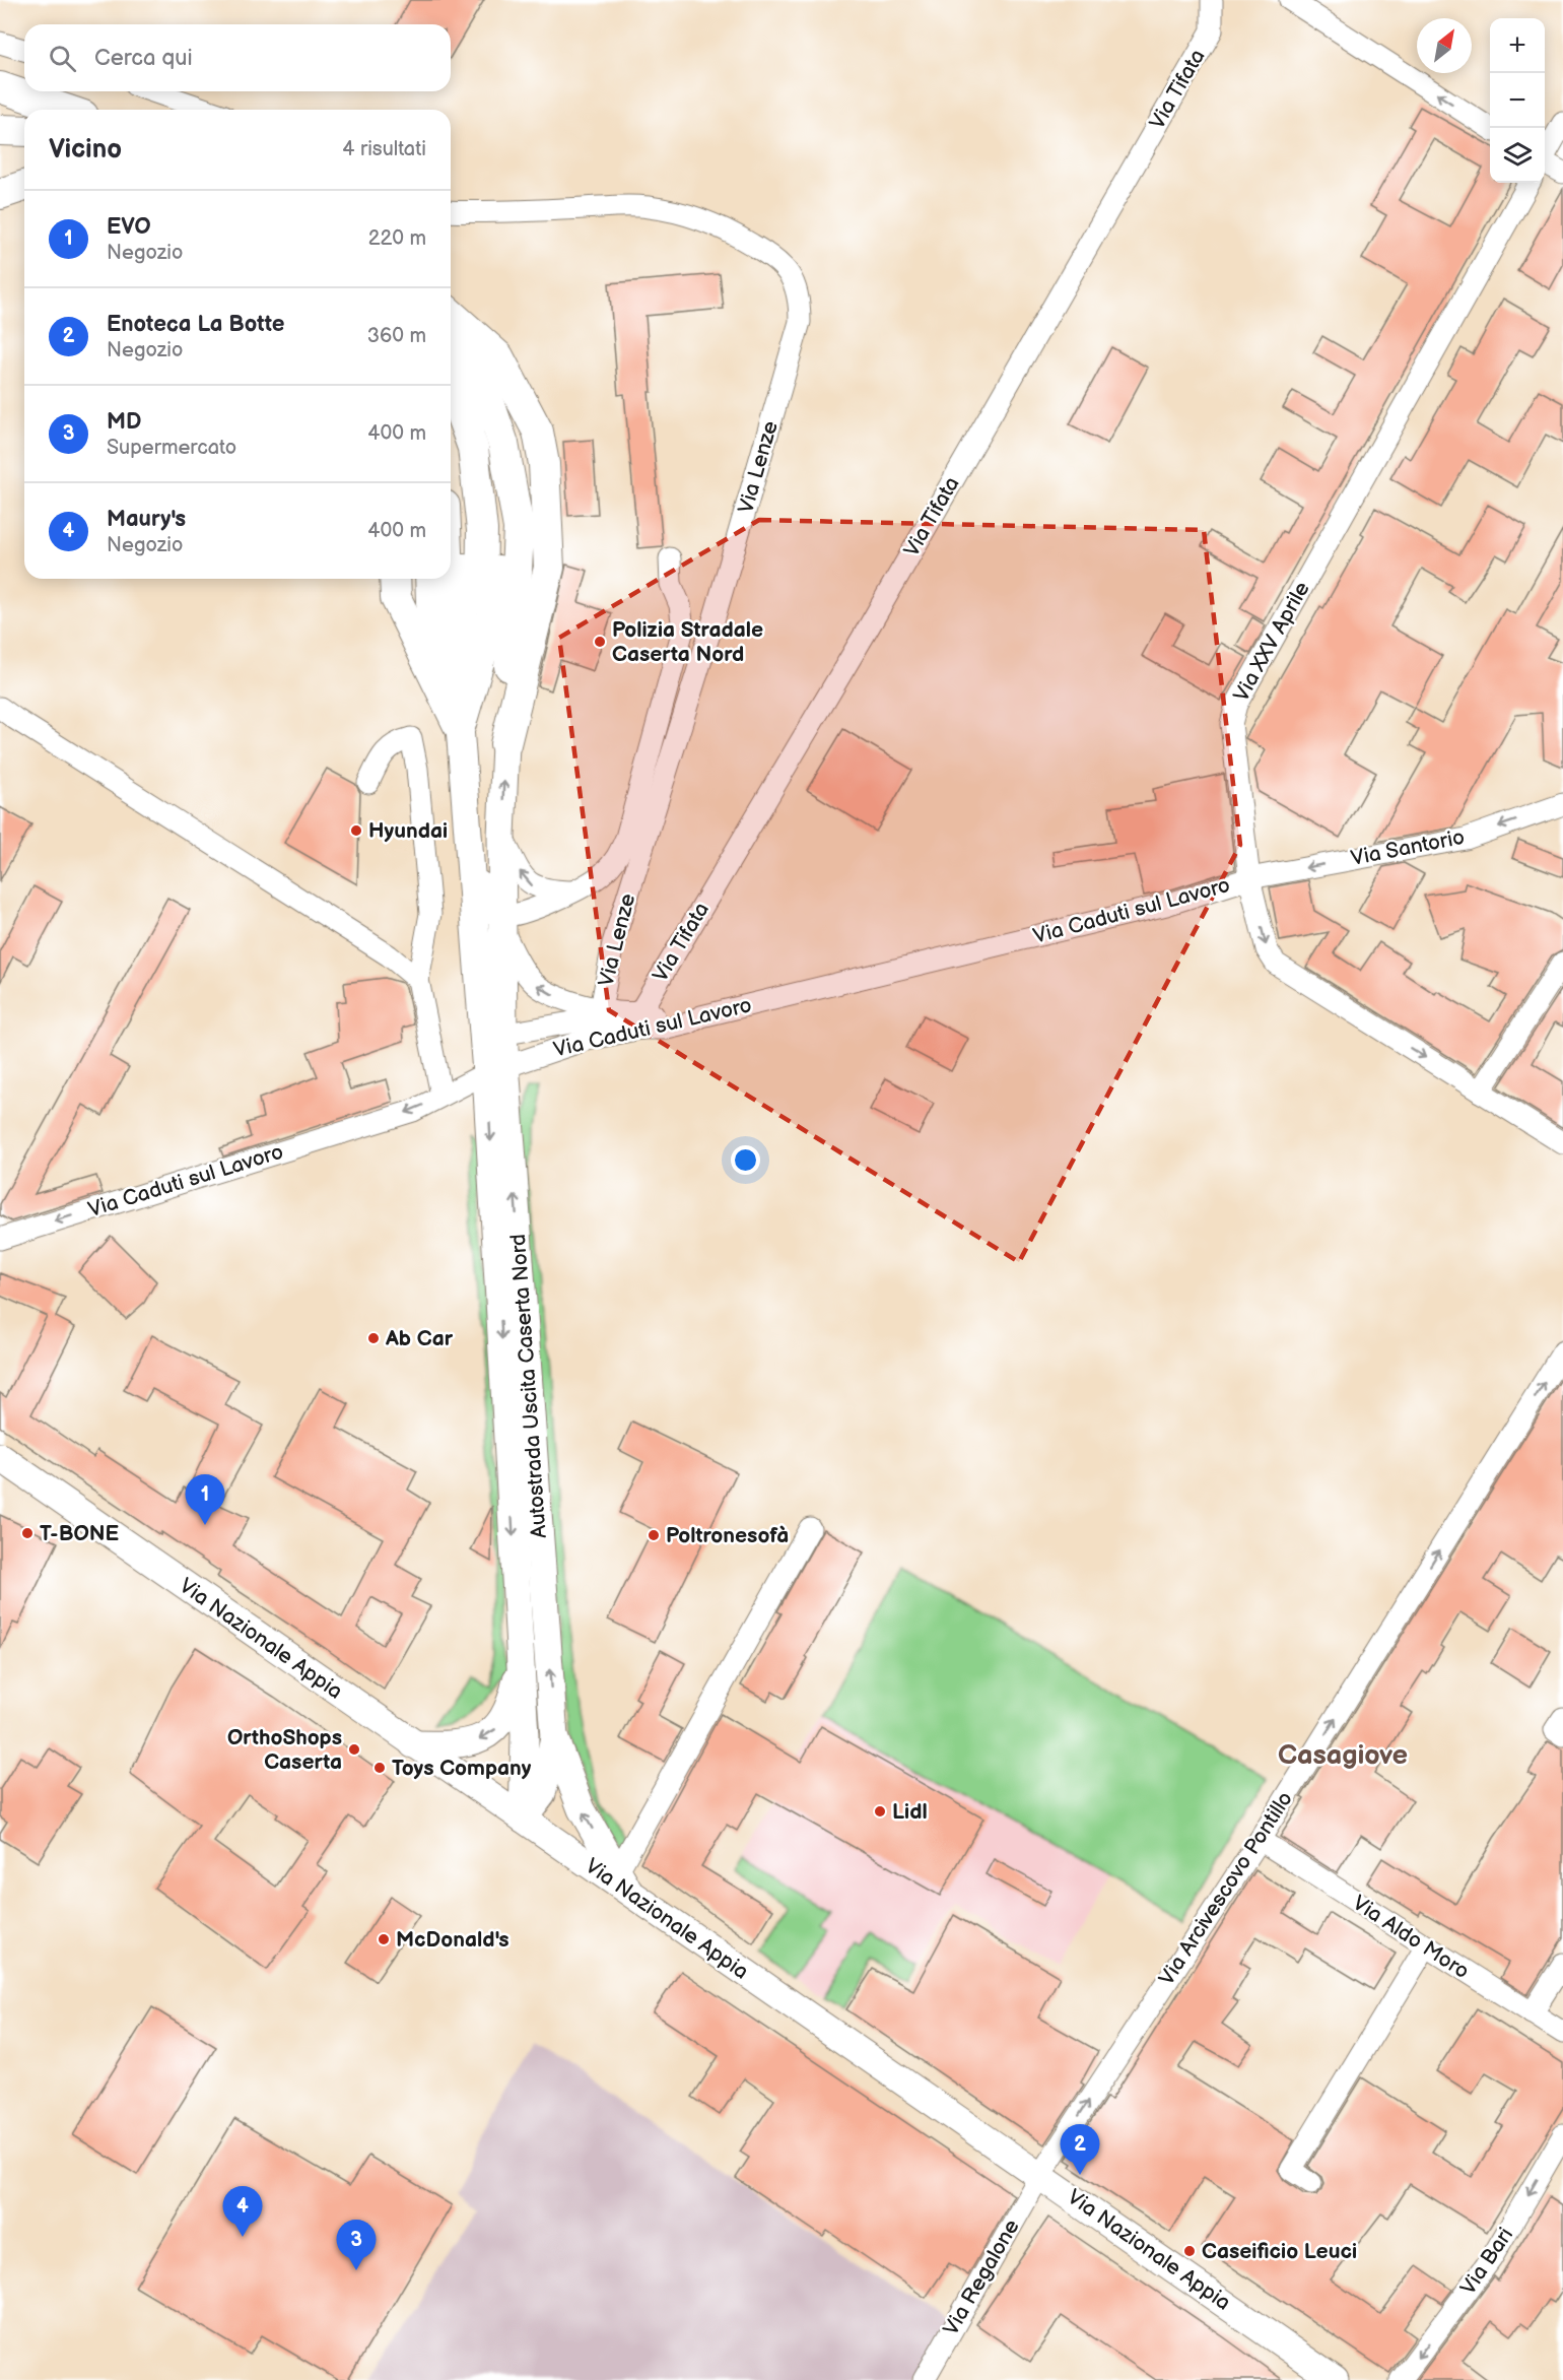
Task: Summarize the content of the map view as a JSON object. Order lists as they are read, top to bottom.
{
  "streets": {
    "main road": ["Autostrada Uscita Caserta Nord", "Via Nazionale Appia"],
    "street": [
      "Via Tifata",
      "Via Lenze",
      "Via XXV Aprile",
      "Via Santorio",
      "Via Caduti sul Lavoro",
      "Via Arcivescovo Pontillo",
      "Via Aldo Moro",
      "Via Bari",
      "Via Regalone"
    ]
  },
  "crossings": [
    ["Via Tifata", "Via Caduti sul Lavoro"],
    ["Via XXV Aprile", "Via Santorio"],
    ["Via XXV Aprile", "Via Caduti sul Lavoro"],
    ["Via Santorio", "Via Caduti sul Lavoro"],
    ["Via Caduti sul Lavoro", "Autostrada Uscita Caserta Nord"],
    ["Autostrada Uscita Caserta Nord", "Via Nazionale Appia"],
    ["Via Nazionale Appia", "Via Arcivescovo Pontillo"],
    ["Via Nazionale Appia", "Via Regalone"],
    ["Via Arcivescovo Pontillo", "Via Aldo Moro"],
    ["Via Arcivescovo Pontillo", "Via Regalone"]
  ],
  "one_way": [
    "Via Santorio",
    "Via Caduti sul Lavoro",
    "Via Arcivescovo Pontillo",
    "Via Bari"
  ],
  "districts": ["Casagiove"],
  "places": [
    "Polizia Stradale Caserta Nord",
    "Hyundai",
    "Ab Car",
    "T-BONE",
    "Poltronesofà",
    "OrthoShops Caserta",
    "Toys Company",
    "Lidl",
    "McDonald's",
    "Caseificio Leuci"
  ],
  "north": "top right",
  "page": {
    "map_buttons": ["+", "−"],
    "search": "Cerca qui",
    "heading": ["Vicino", "4 risultati"],
    "list": [
      {
        "mark": "1",
        "name": "EVO",
        "note": "Negozio",
        "value": "220 m"
      },
      {
        "mark": "2",
        "name": "Enoteca La Botte",
        "note": "Negozio",
        "value": "360 m"
      },
      {
        "mark": "3",
        "name": "MD",
        "note": "Supermercato",
        "value": "400 m"
      },
      {
        "mark": "4",
        "name": "Maury's",
        "note": "Negozio",
        "value": "400 m"
      }
    ],
    "pins": [
      "1",
      "2",
      "4",
      "3"
    ]
  }
}
